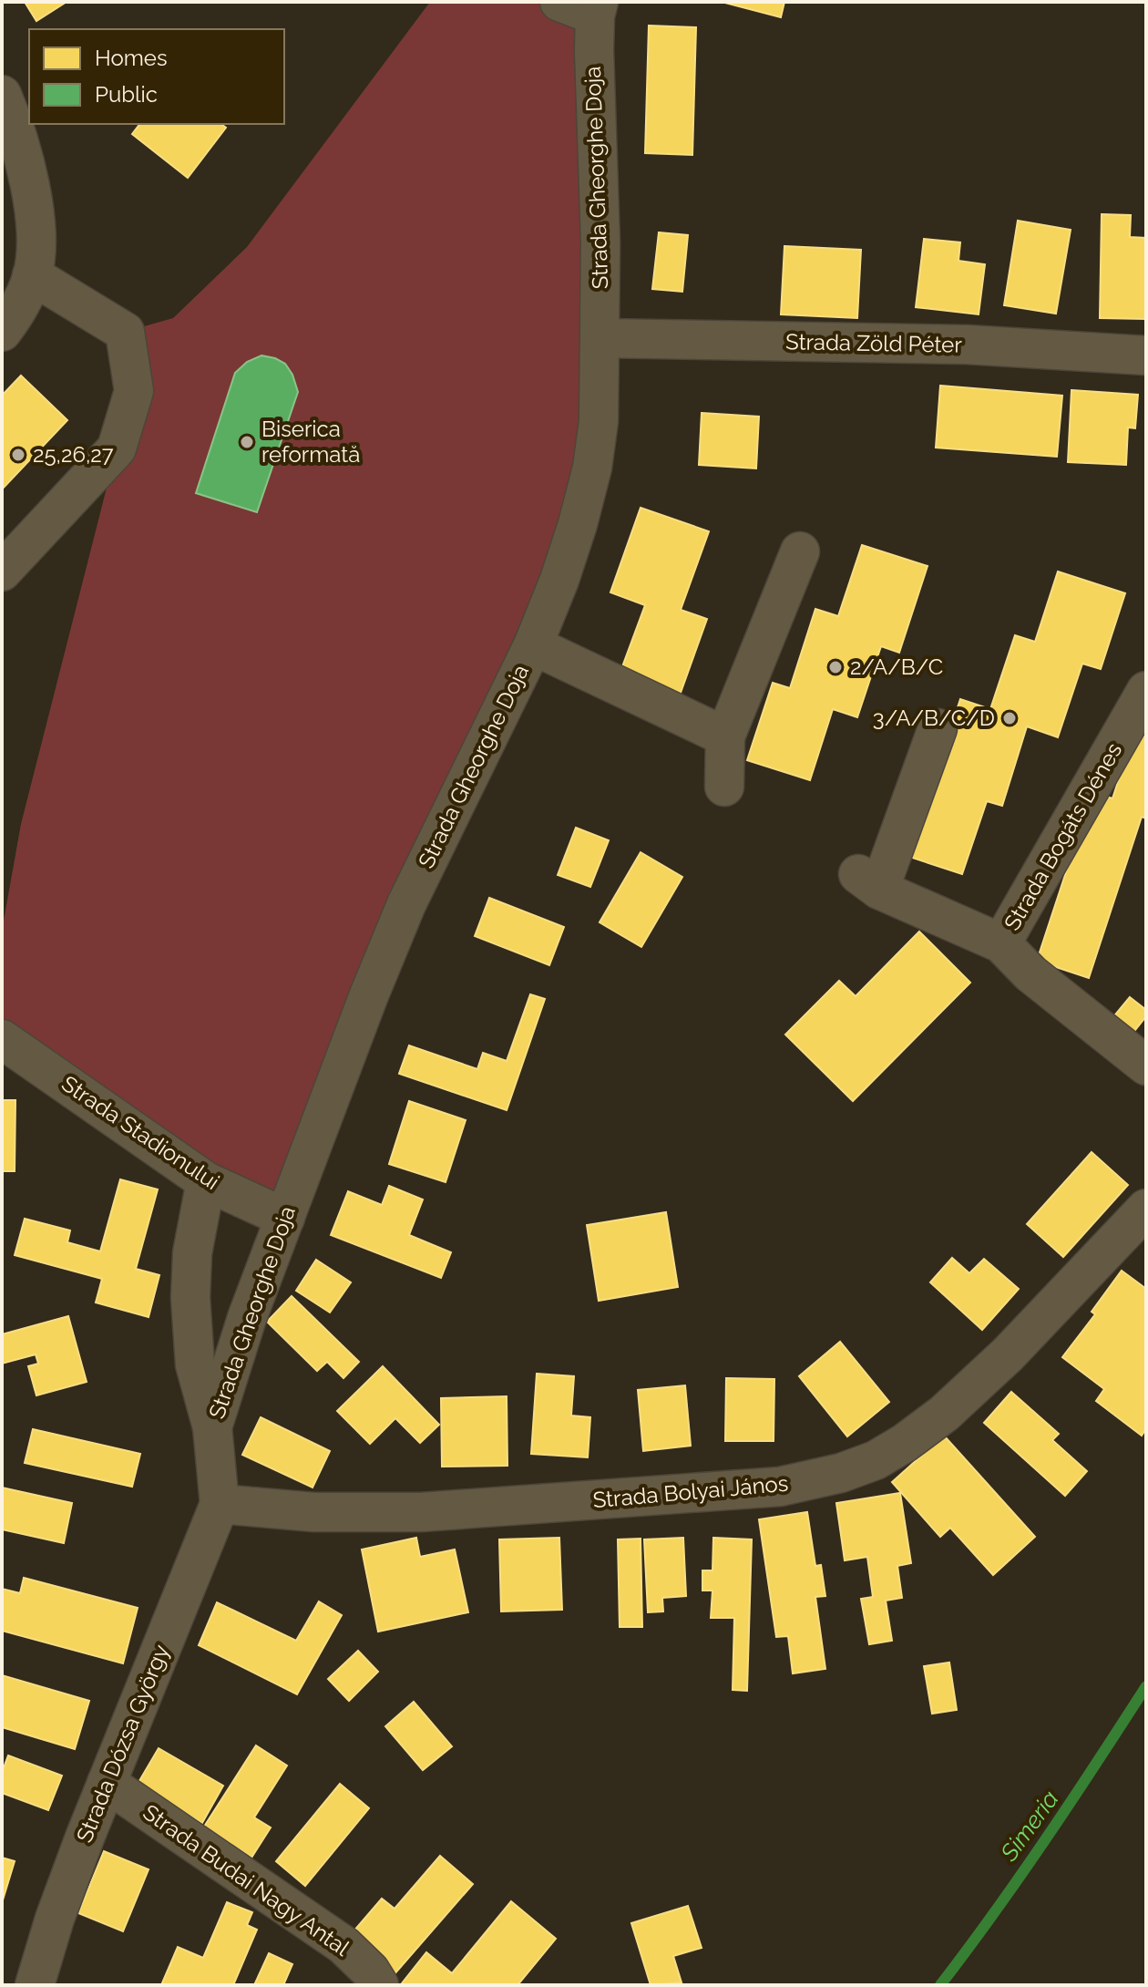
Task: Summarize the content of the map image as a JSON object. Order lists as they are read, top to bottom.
{
  "streets": {
    "street": [
      "Strada Gheorghe Doja",
      "Strada Zöld Péter",
      "Strada Bogáts Dénes",
      "Strada Stadionului",
      "Strada Bolyai János",
      "Strada Dózsa György",
      "Strada Budai Nagy Antal"
    ]
  },
  "crossings": [
    ["Strada Gheorghe Doja", "Strada Zöld Péter"],
    ["Strada Gheorghe Doja", "Strada Stadionului"],
    ["Strada Gheorghe Doja", "Strada Bolyai János"],
    ["Strada Gheorghe Doja", "Strada Dózsa György"],
    ["Strada Bolyai János", "Strada Dózsa György"],
    ["Strada Dózsa György", "Strada Budai Nagy Antal"]
  ],
  "water": ["Simeria"],
  "places": [
    "Biserica reformată",
    "25,26,27",
    "2/A/B/C",
    "3/A/B/C/D"
  ],
  "legend": ["Homes", "Public"]
}
